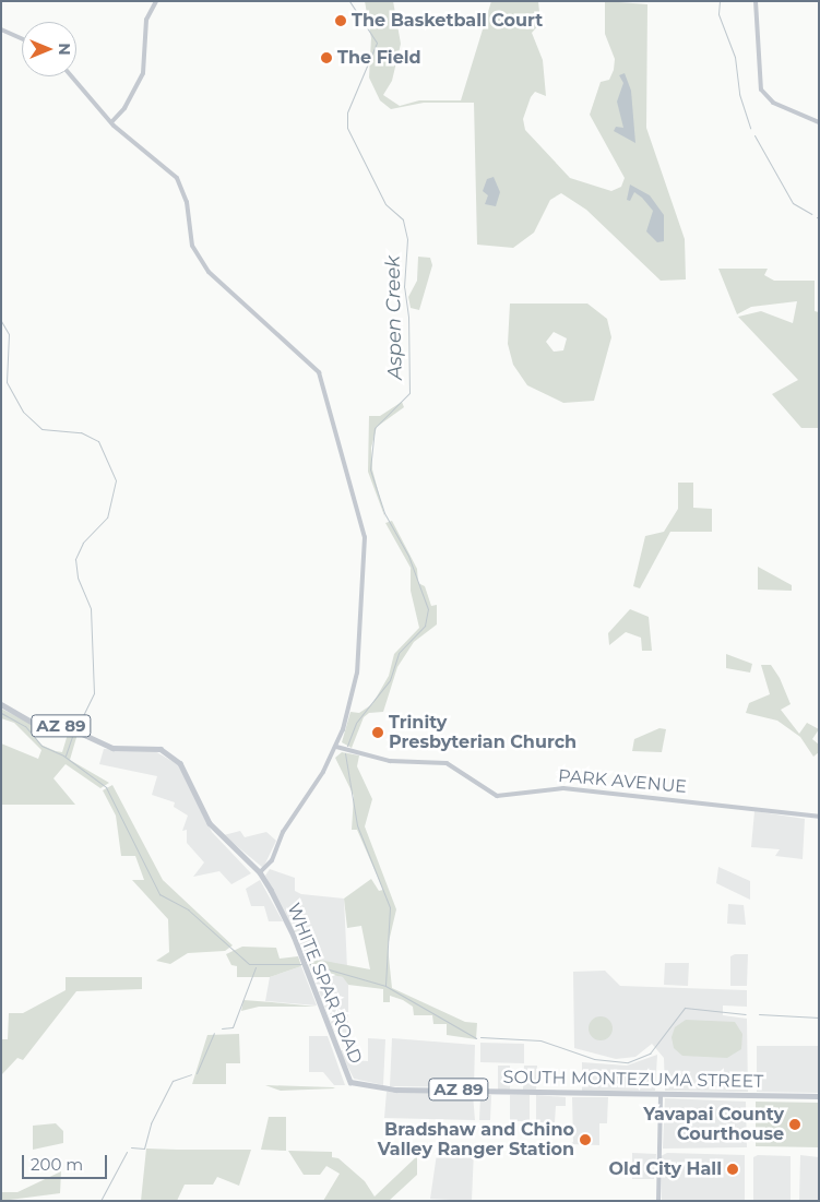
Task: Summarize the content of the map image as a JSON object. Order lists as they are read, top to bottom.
{
  "streets": {
    "main road": ["AZ 89", "WHITE SPAR ROAD", "SOUTH MONTEZUMA STREET"],
    "street": ["PARK AVENUE"]
  },
  "crossings": [
    ["WHITE SPAR ROAD", "SOUTH MONTEZUMA STREET"]
  ],
  "water": ["Aspen Creek"],
  "places": [
    "The Basketball Court",
    "The Field",
    "Trinity Presbyterian Church",
    "Yavapai County Courthouse",
    "Bradshaw and Chino Valley Ranger Station",
    "Old City Hall"
  ],
  "scale_bar": "200 m",
  "north": "right"
}
